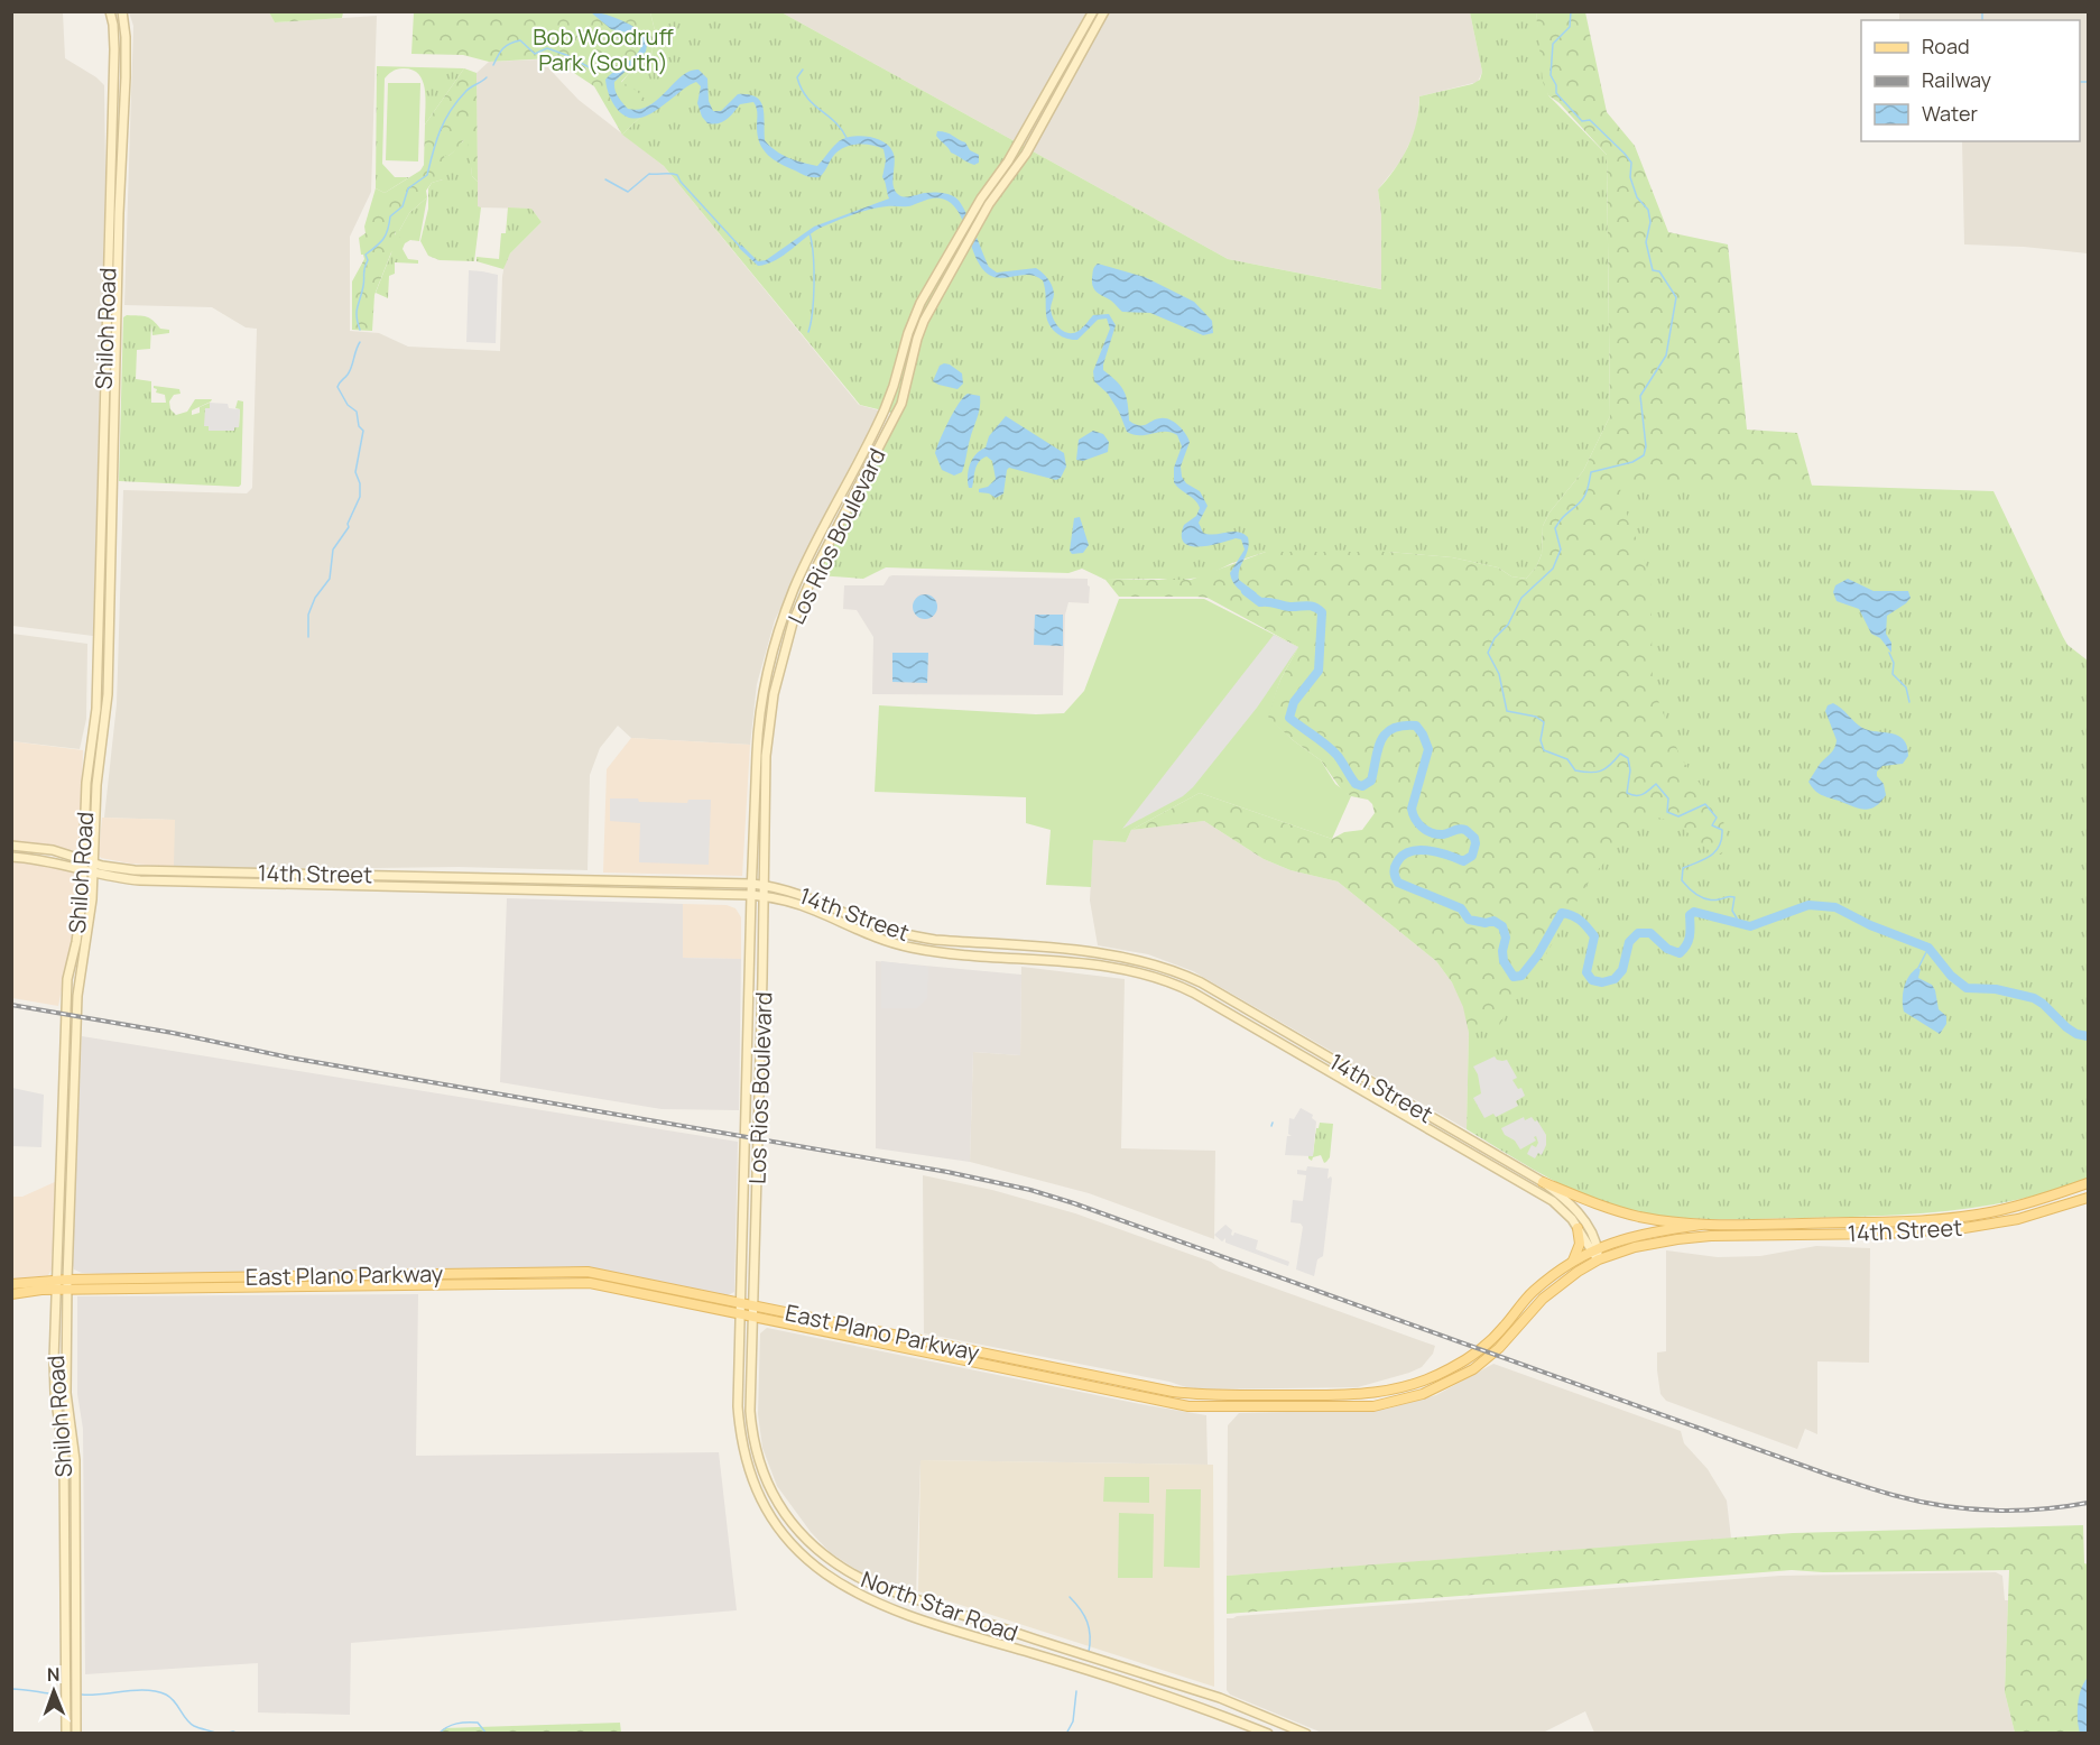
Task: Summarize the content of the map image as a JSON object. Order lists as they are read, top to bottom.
{
  "streets": {
    "main road": [
      "Shiloh Road",
      "Los Rios Boulevard",
      "14th Street",
      "East Plano Parkway",
      "North Star Road"
    ]
  },
  "crossings": [
    ["Shiloh Road", "14th Street"],
    ["Shiloh Road", "East Plano Parkway"],
    ["Los Rios Boulevard", "14th Street"],
    ["Los Rios Boulevard", "East Plano Parkway"],
    ["Los Rios Boulevard", "North Star Road"],
    ["14th Street", "East Plano Parkway"],
    ["East Plano Parkway", "North Star Road"]
  ],
  "parks": ["Bob Woodruff Park (South)"],
  "legend": ["Road", "Railway", "Water"],
  "north": "top"
}
